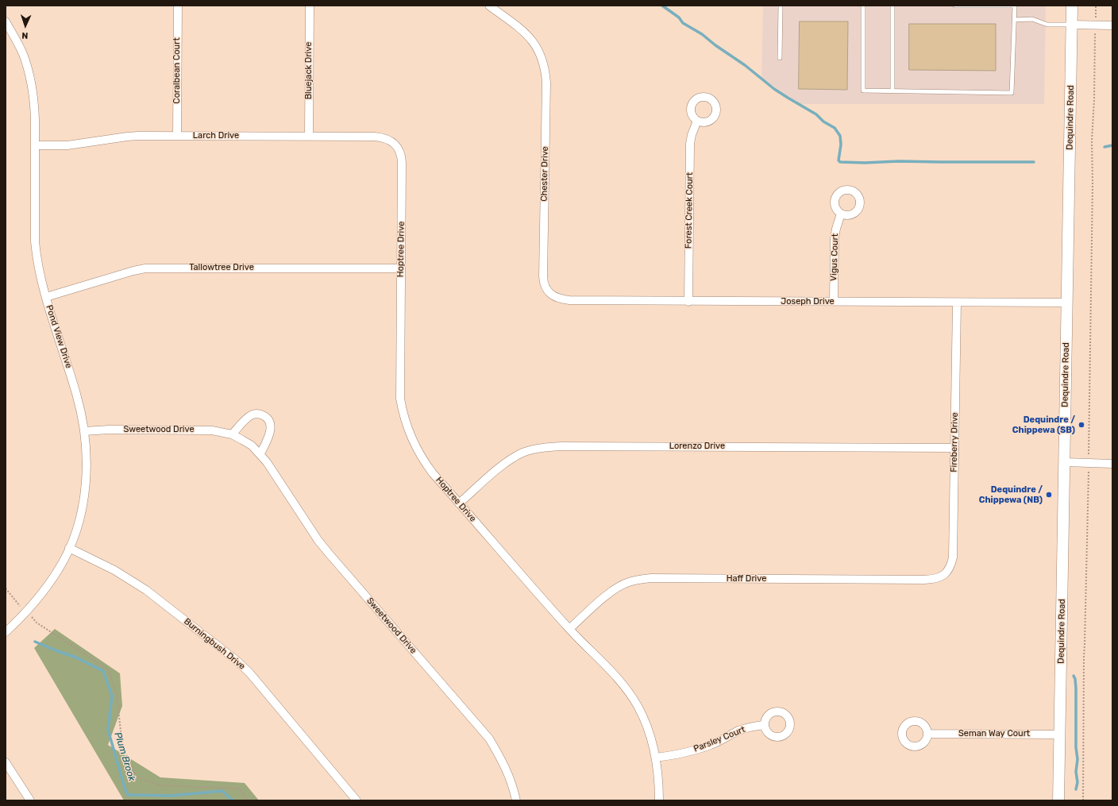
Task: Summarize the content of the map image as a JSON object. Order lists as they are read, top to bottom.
{
  "streets": {
    "main road": ["Dequindre Road"],
    "street": [
      "Coralbean Court",
      "Bluejack Drive",
      "Larch Drive",
      "Chester Drive",
      "Forest Creek Court",
      "Hoptree Drive",
      "Vigus Court",
      "Tallowtree Drive",
      "Joseph Drive",
      "Pond View Drive",
      "Sweetwood Drive",
      "Fireberry Drive",
      "Lorenzo Drive",
      "Haff Drive",
      "Burningbush Drive",
      "Seman Way Court",
      "Parsley Court"
    ]
  },
  "crossings": [
    ["Coralbean Court", "Larch Drive"],
    ["Bluejack Drive", "Larch Drive"],
    ["Dequindre Road", "Joseph Drive"],
    ["Dequindre Road", "Seman Way Court"],
    ["Larch Drive", "Hoptree Drive"],
    ["Larch Drive", "Pond View Drive"],
    ["Chester Drive", "Joseph Drive"],
    ["Forest Creek Court", "Joseph Drive"],
    ["Hoptree Drive", "Tallowtree Drive"],
    ["Hoptree Drive", "Lorenzo Drive"],
    ["Hoptree Drive", "Haff Drive"],
    ["Hoptree Drive", "Parsley Court"],
    ["Vigus Court", "Joseph Drive"],
    ["Tallowtree Drive", "Pond View Drive"],
    ["Joseph Drive", "Fireberry Drive"],
    ["Pond View Drive", "Sweetwood Drive"],
    ["Pond View Drive", "Burningbush Drive"],
    ["Fireberry Drive", "Lorenzo Drive"],
    ["Fireberry Drive", "Haff Drive"]
  ],
  "water": ["Plum Brook"],
  "places": ["Dequindre / Chippewa (SB)", "Dequindre / Chippewa (NB)"],
  "north": "bottom"
}
